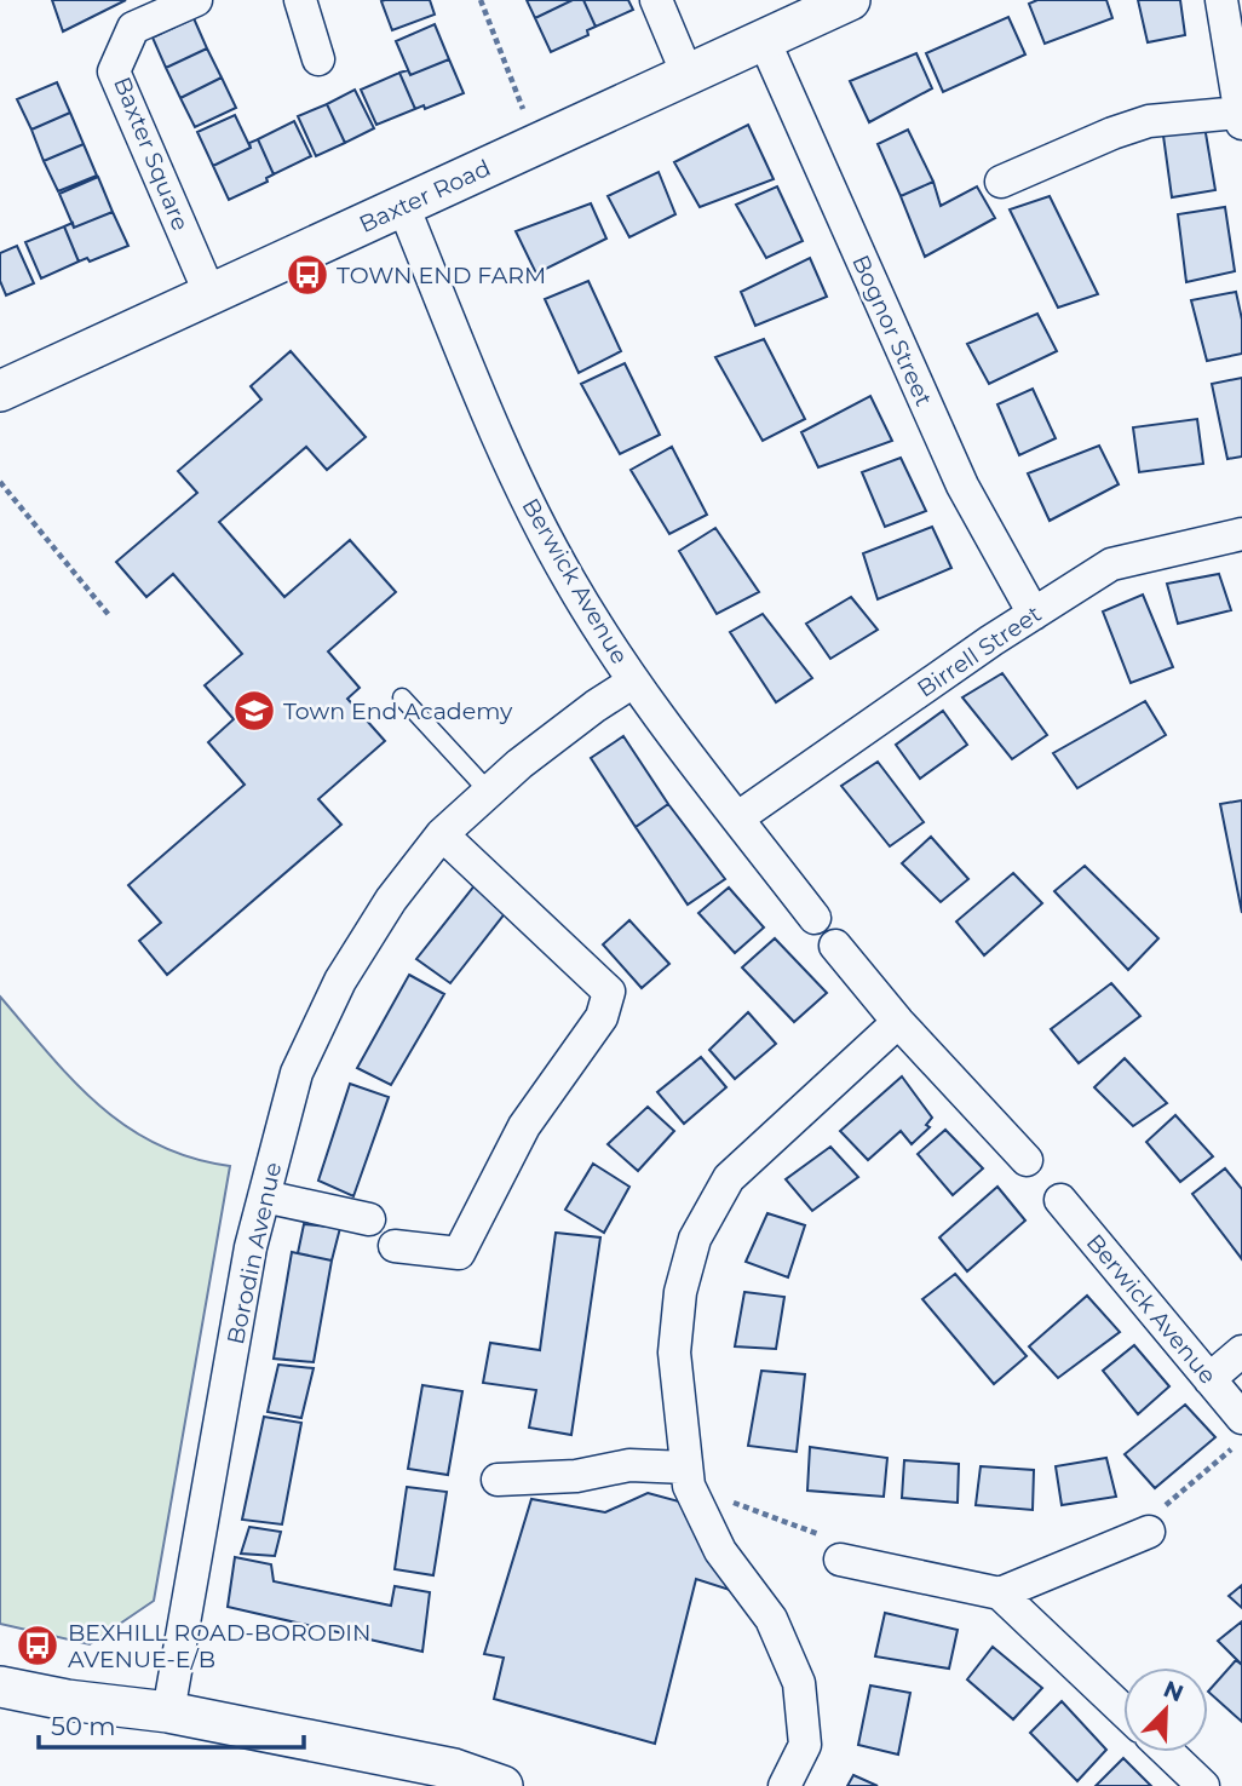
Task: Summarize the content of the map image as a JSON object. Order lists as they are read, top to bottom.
{
  "streets": {
    "street": [
      "Baxter Square",
      "Baxter Road",
      "Bognor Street",
      "Berwick Avenue",
      "Birrell Street",
      "Borodin Avenue"
    ]
  },
  "crossings": [
    ["Baxter Square", "Baxter Road"],
    ["Baxter Road", "Bognor Street"],
    ["Baxter Road", "Berwick Avenue"],
    ["Bognor Street", "Birrell Street"],
    ["Berwick Avenue", "Birrell Street"],
    ["Berwick Avenue", "Borodin Avenue"]
  ],
  "places": {
    "bus stop": ["TOWN END FARM", "BEXHILL ROAD-BORODIN AVENUE-E/B"],
    "school or university": ["Town End Academy"]
  },
  "scale_bar": "50 m",
  "north": "top right"
}
